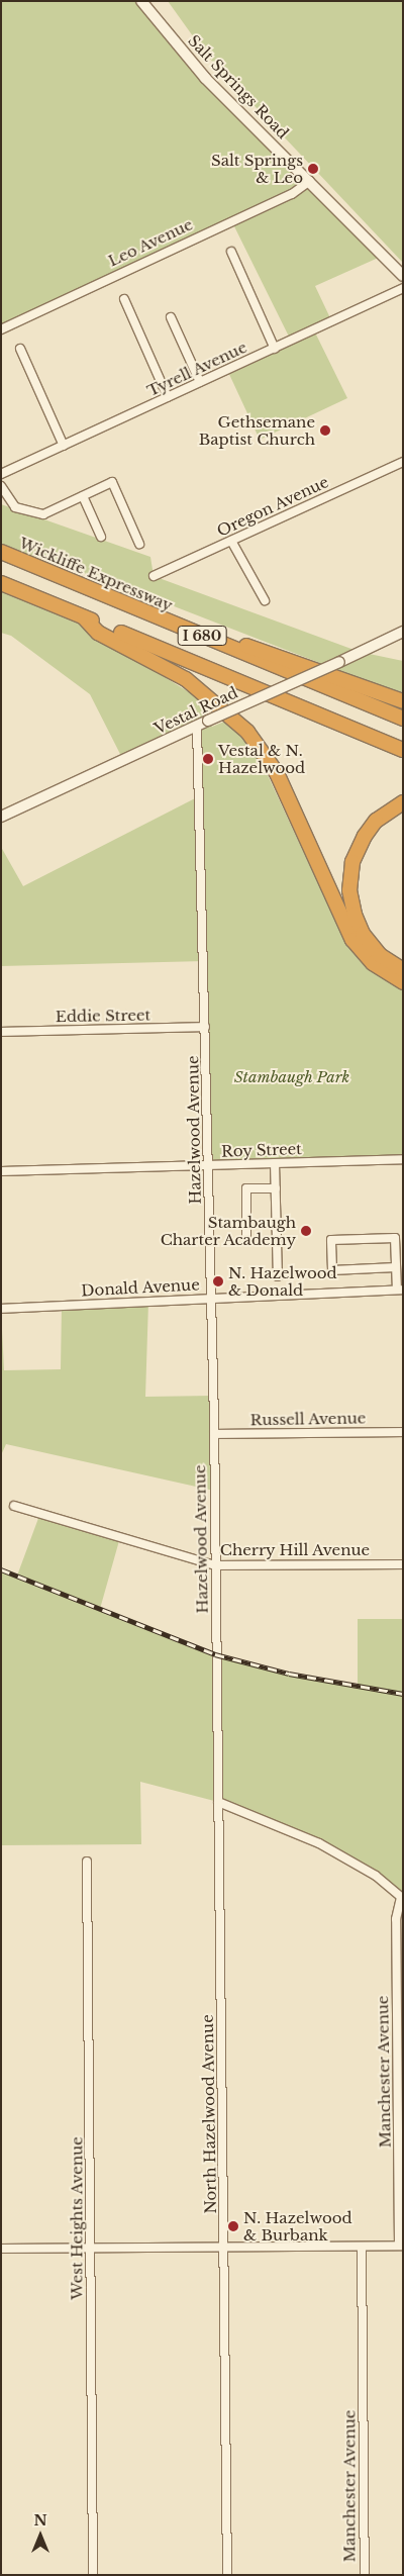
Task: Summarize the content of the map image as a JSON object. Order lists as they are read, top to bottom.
{
  "streets": {
    "highway": ["Wickliffe Expressway", "I 680"],
    "street": [
      "Salt Springs Road",
      "Leo Avenue",
      "Tyrell Avenue",
      "Oregon Avenue",
      "Vestal Road",
      "Eddie Street",
      "Hazelwood Avenue",
      "Roy Street",
      "Donald Avenue",
      "Russell Avenue",
      "Cherry Hill Avenue",
      "Manchester Avenue",
      "North Hazelwood Avenue",
      "West Heights Avenue"
    ]
  },
  "crossings": [
    ["Salt Springs Road", "Leo Avenue"],
    ["Vestal Road", "Hazelwood Avenue"],
    ["Eddie Street", "Hazelwood Avenue"],
    ["Hazelwood Avenue", "Roy Street"],
    ["Hazelwood Avenue", "Donald Avenue"],
    ["Hazelwood Avenue", "Russell Avenue"],
    ["Hazelwood Avenue", "Cherry Hill Avenue"],
    ["Hazelwood Avenue", "North Hazelwood Avenue"]
  ],
  "parks": ["Stambaugh Park"],
  "places": [
    "Salt Springs & Leo",
    "Gethsemane Baptist Church",
    "Vestal & N. Hazelwood",
    "Stambaugh Charter Academy",
    "N. Hazelwood & Donald",
    "N. Hazelwood & Burbank"
  ],
  "north": "top"
}
